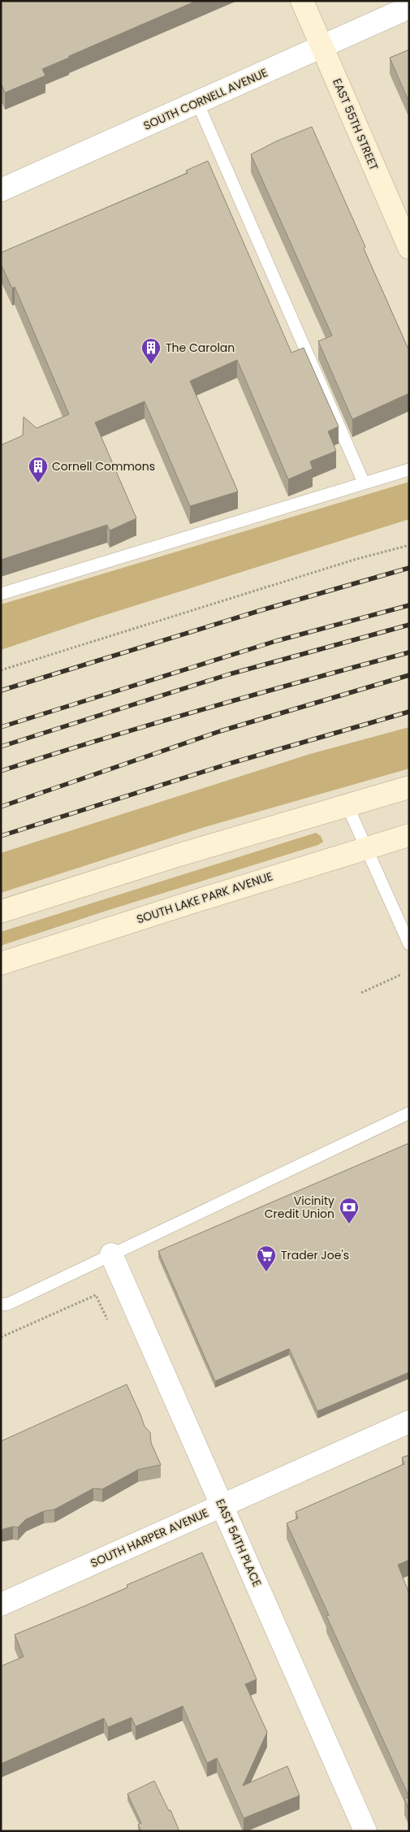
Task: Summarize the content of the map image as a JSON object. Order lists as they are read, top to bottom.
{
  "streets": {
    "main road": ["EAST 55TH STREET", "SOUTH LAKE PARK AVENUE"],
    "street": ["SOUTH CORNELL AVENUE", "SOUTH HARPER AVENUE", "EAST 54TH PLACE"]
  },
  "crossings": [
    ["SOUTH CORNELL AVENUE", "EAST 55TH STREET"],
    ["SOUTH HARPER AVENUE", "EAST 54TH PLACE"]
  ],
  "places": {
    "building": ["The Carolan", "Cornell Commons"],
    "bank": ["Vicinity Credit Union"],
    "supermarket": ["Trader Joe's"]
  }
}
